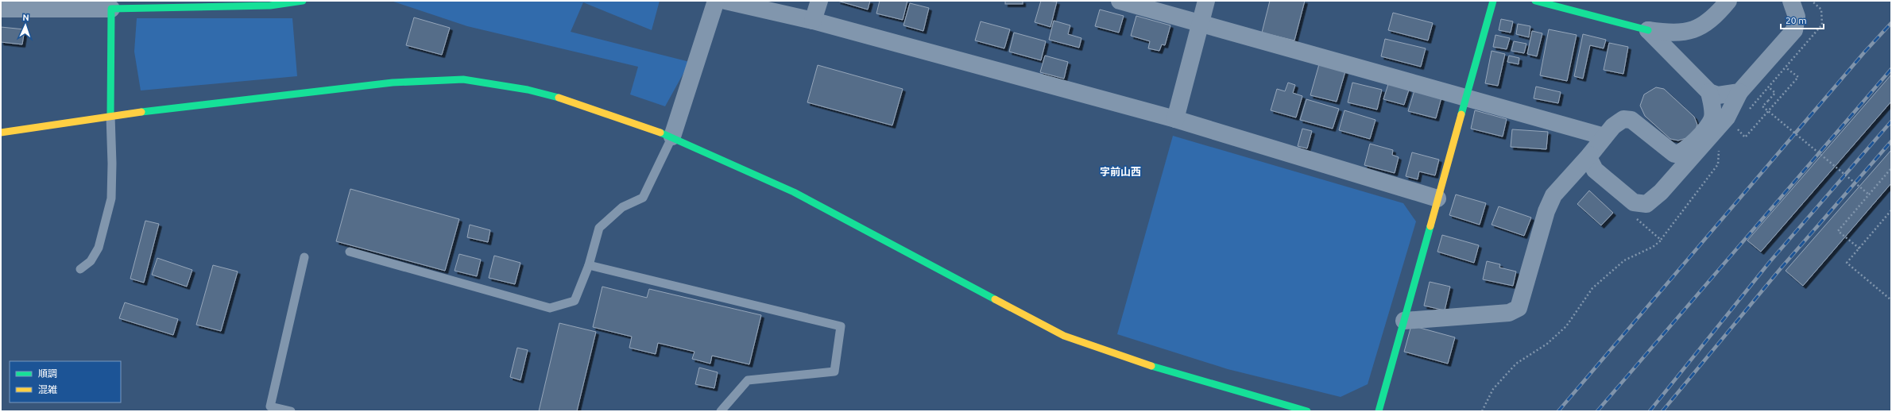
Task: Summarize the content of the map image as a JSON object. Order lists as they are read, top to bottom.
{
  "districts": ["字前山西"],
  "legend": ["順調", "混雑"],
  "scale_bar": "20 m",
  "north": "top"
}
